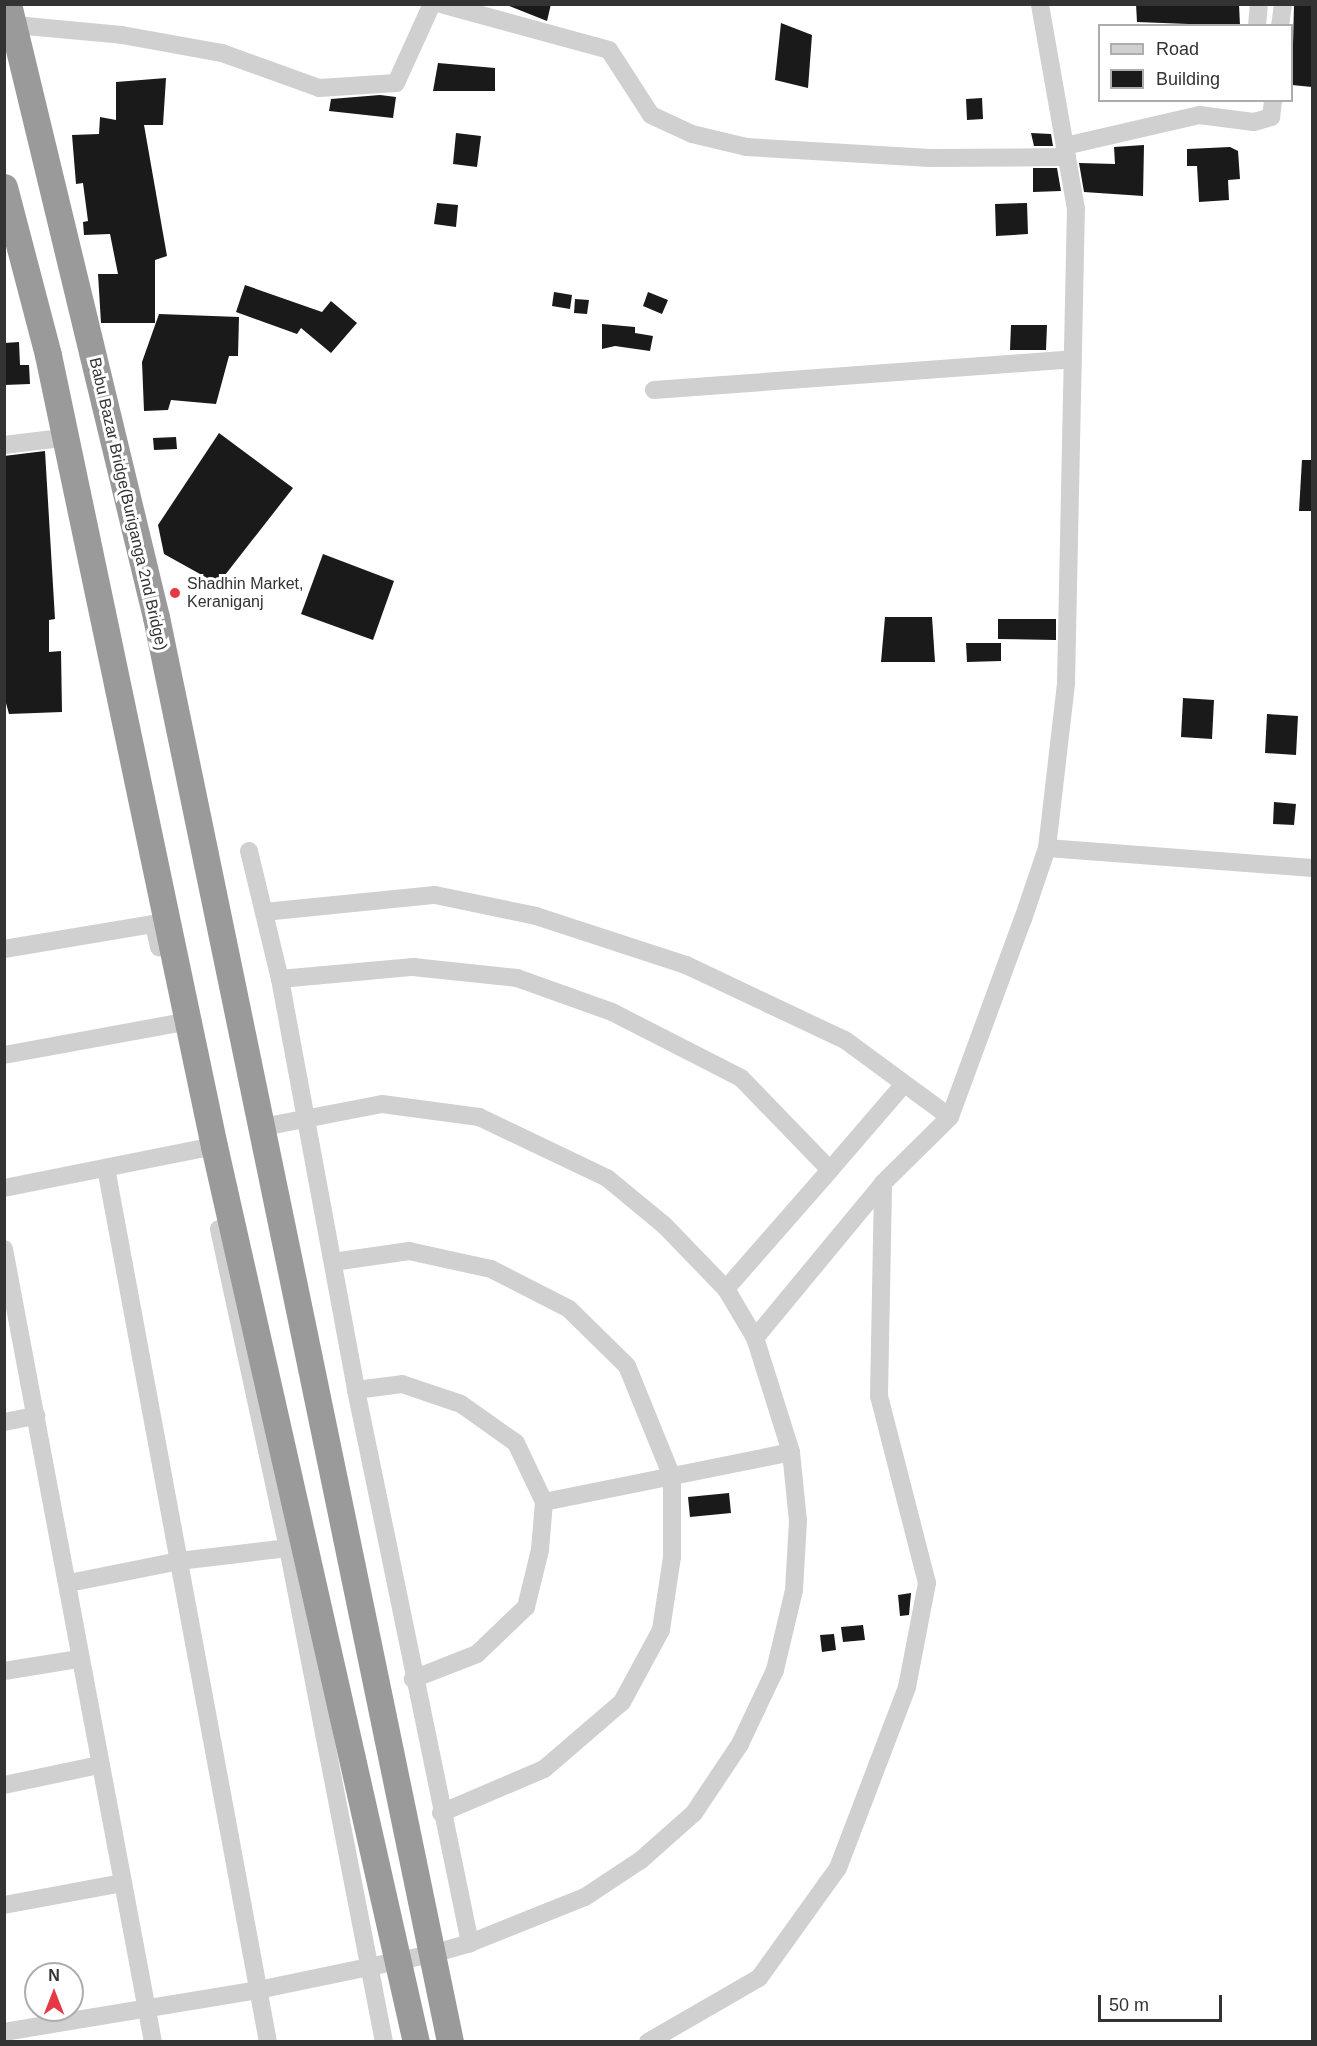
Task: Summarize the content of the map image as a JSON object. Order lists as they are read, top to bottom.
{
  "streets": {
    "highway": ["Babu Bazar Bridge(Buriganga 2nd Bridge)"]
  },
  "places": ["Shadhin Market, Keraniganj"],
  "legend": ["Road", "Building"],
  "scale_bar": "50 m",
  "north": "top"
}
